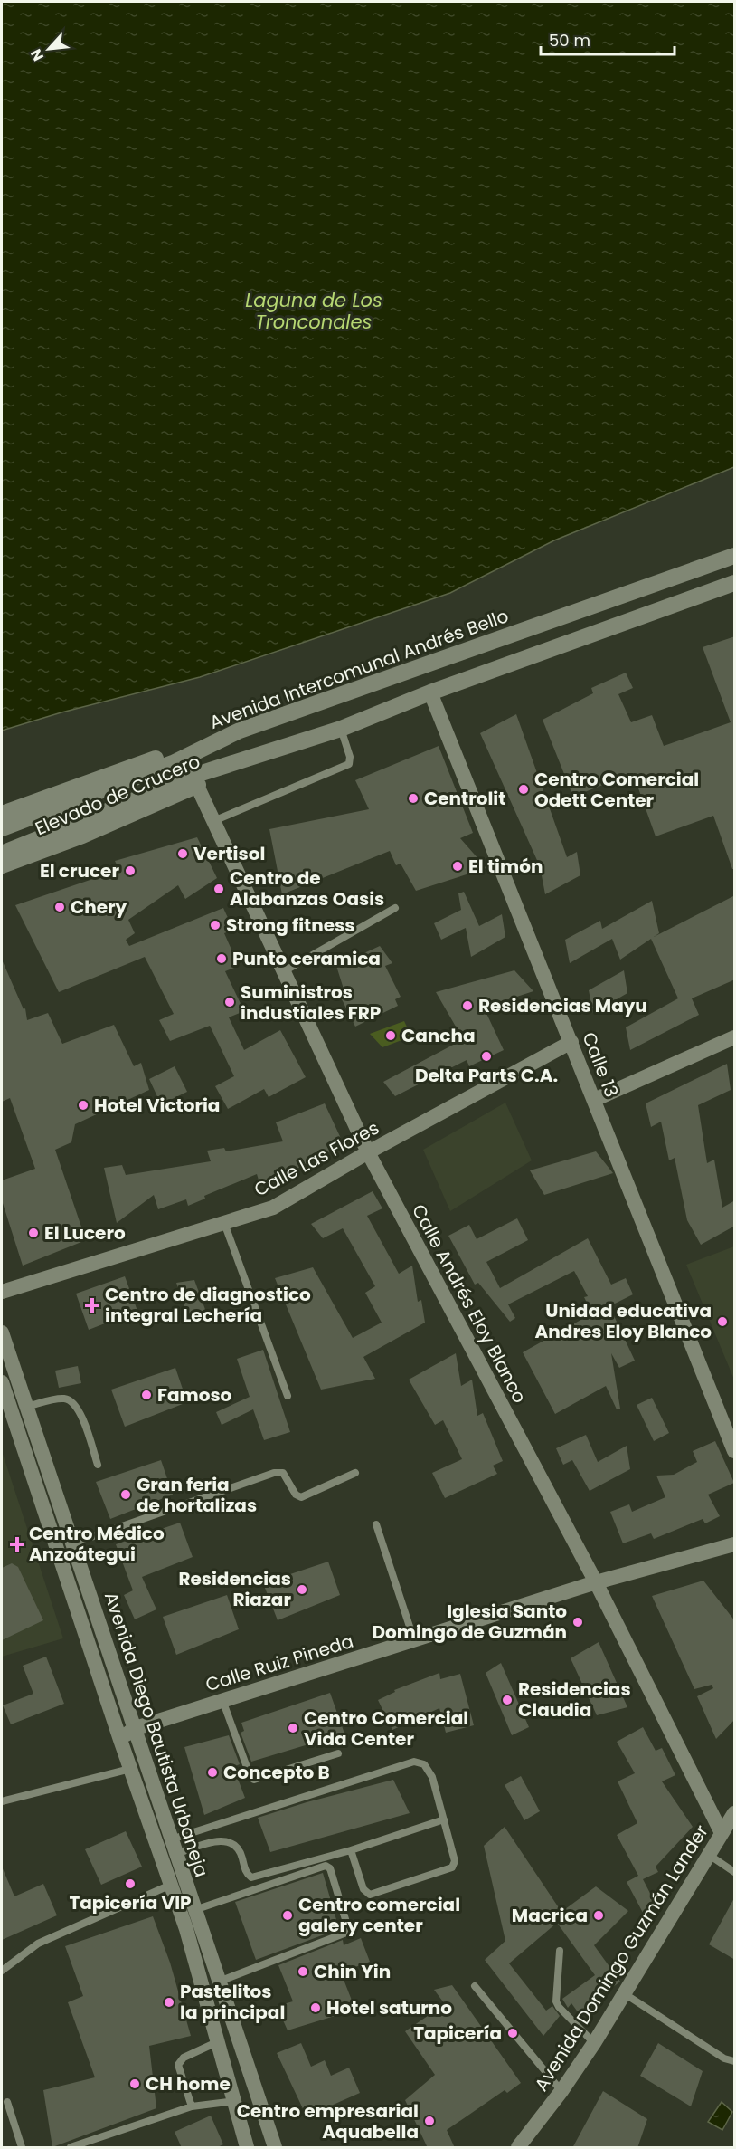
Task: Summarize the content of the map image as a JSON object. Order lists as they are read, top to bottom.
{
  "streets": {
    "main road": ["Avenida Intercomunal Andrés Bello", "Elevado de Crucero"],
    "street": [
      "Calle 13",
      "Calle Las Flores",
      "Calle Andrés Eloy Blanco",
      "Calle Ruiz Pineda",
      "Avenida Diego Bautista Urbaneja",
      "Avenida Domingo Guzmán Lander"
    ]
  },
  "crossings": [
    ["Avenida Intercomunal Andrés Bello", "Elevado de Crucero"],
    ["Elevado de Crucero", "Calle Andrés Eloy Blanco"],
    ["Calle 13", "Calle Las Flores"],
    ["Calle Las Flores", "Calle Andrés Eloy Blanco"],
    ["Calle Andrés Eloy Blanco", "Calle Ruiz Pineda"],
    ["Calle Andrés Eloy Blanco", "Avenida Domingo Guzmán Lander"],
    ["Calle Ruiz Pineda", "Avenida Diego Bautista Urbaneja"]
  ],
  "water": ["Laguna de Los Tronconales"],
  "places": {
    "other": [
      "Centro Comercial Odett Center",
      "Centrolit",
      "Vertisol",
      "El timón",
      "El crucer",
      "Centro de Alabanzas Oasis",
      "Chery",
      "Strong fitness",
      "Punto ceramica",
      "Suministros industiales FRP",
      "Residencias Mayu",
      "Cancha",
      "Delta Parts C.A.",
      "Hotel Victoria",
      "El Lucero",
      "Unidad educativa Andres Eloy Blanco",
      "Famoso",
      "Gran feria de hortalizas",
      "Residencias Riazar",
      "Iglesia Santo Domingo de Guzmán",
      "Residencias Claudia",
      "Centro Comercial Vida Center",
      "Concepto B",
      "Tapicería VIP",
      "Centro comercial galery center",
      "Macrica",
      "Chin Yin",
      "Pastelitos la principal",
      "Hotel saturno",
      "Tapicería",
      "CH home",
      "Centro empresarial Aquabella"
    ],
    "health": ["Centro de diagnostico integral Lechería", "Centro Médico Anzoátegui"]
  },
  "scale_bar": "50 m",
  "north": "bottom left"
}
